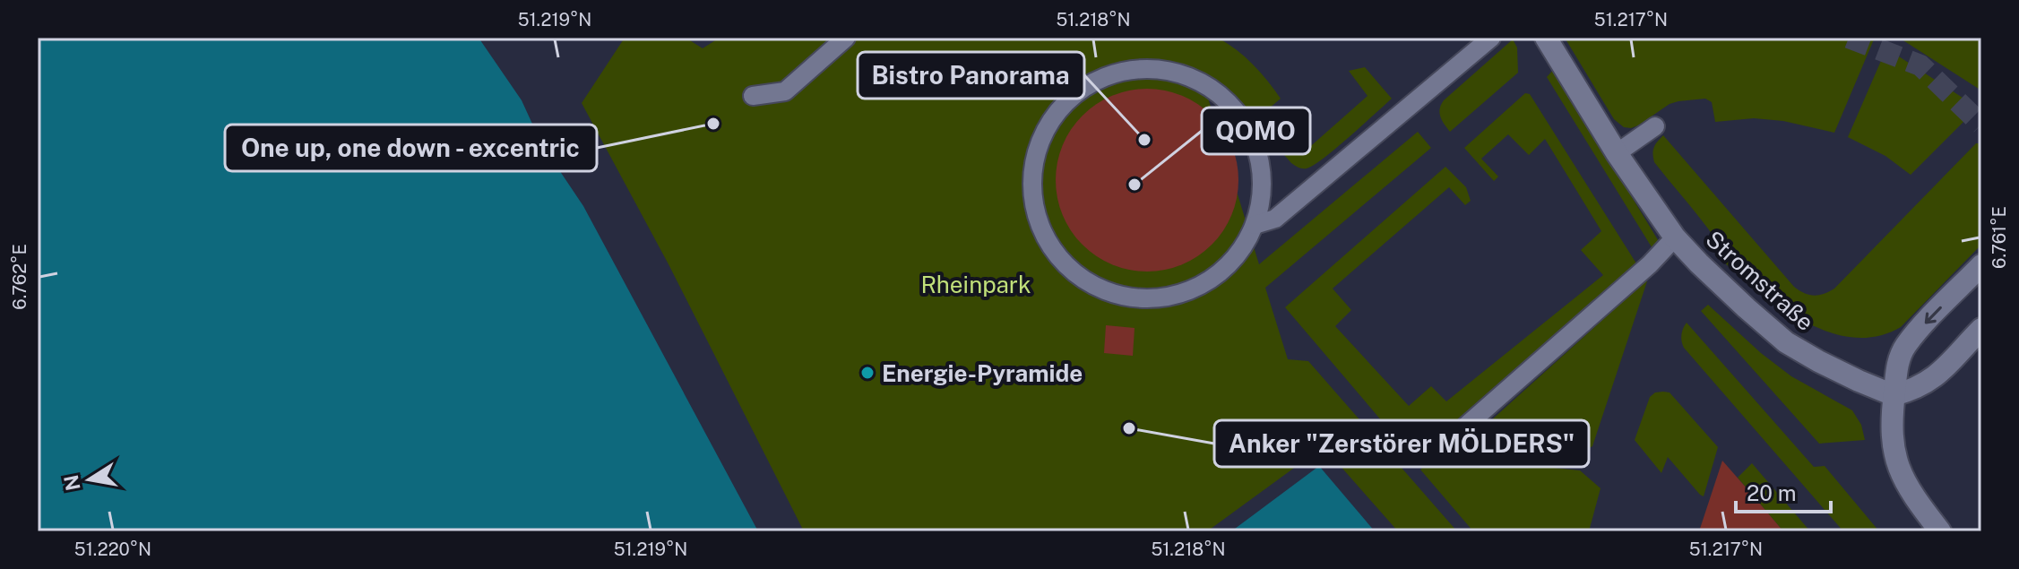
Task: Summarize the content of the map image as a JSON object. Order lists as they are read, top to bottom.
{
  "streets": {
    "street": ["Stromstraße"]
  },
  "parks": ["Rheinpark"],
  "places": [
    "One up, one down - excentric",
    "Bistro Panorama",
    "QOMO",
    "Energie-Pyramide",
    "Anker \"Zerstörer MÖLDERS\""
  ],
  "scale_bar": "20 m",
  "north": "left",
  "coordinates": [
    "51.219°N",
    "51.218°N",
    "51.217°N",
    "6.761°E",
    "6.762°E",
    "51.220°N"
  ]
}
